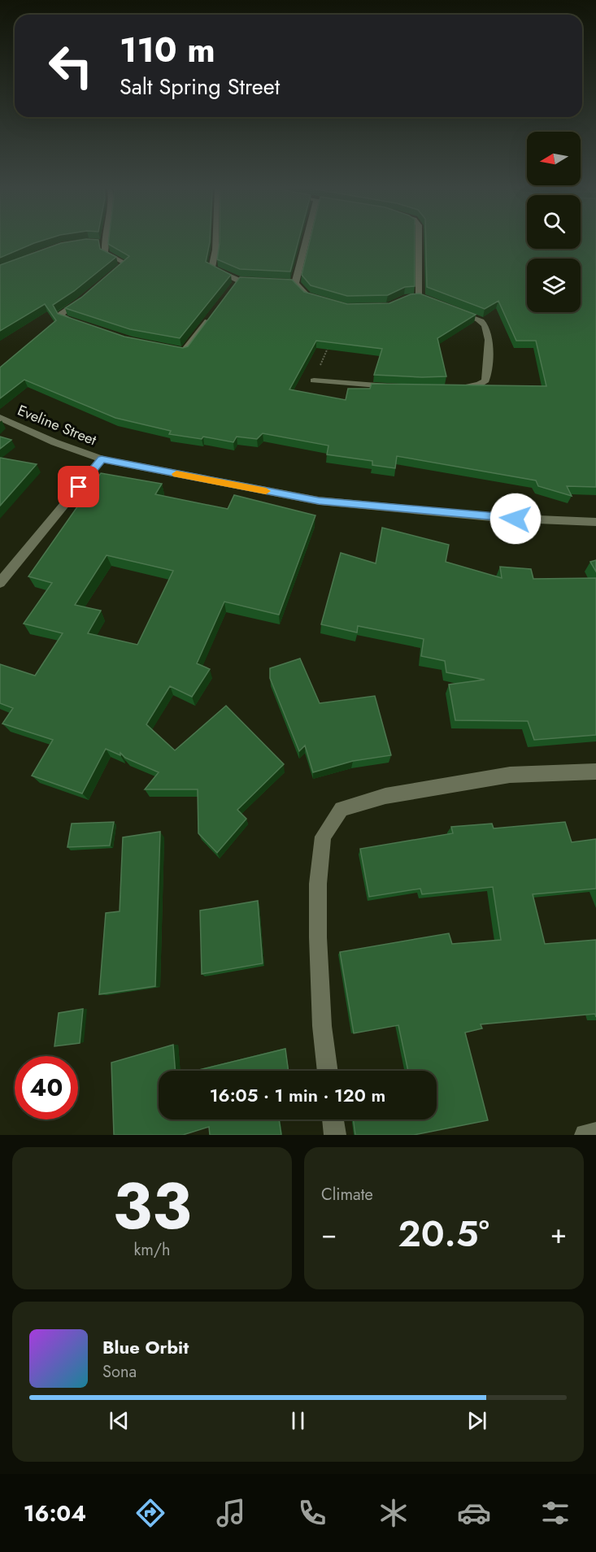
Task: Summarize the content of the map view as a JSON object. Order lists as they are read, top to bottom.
{
  "streets": {
    "street": ["Eveline Street"]
  },
  "north": "left",
  "page": {
    "turn": ["110 m", "Salt Spring Street"],
    "limit": "40",
    "trip": "16:05 · 1 min · 120 m",
    "tile": [
      ["33", "km/h"],
      "Climate"
    ],
    "heat": ["−", "20.5°", "+"],
    "song": ["Blue Orbit", "Sona"],
    "tabs": "16:04"
  }
}
